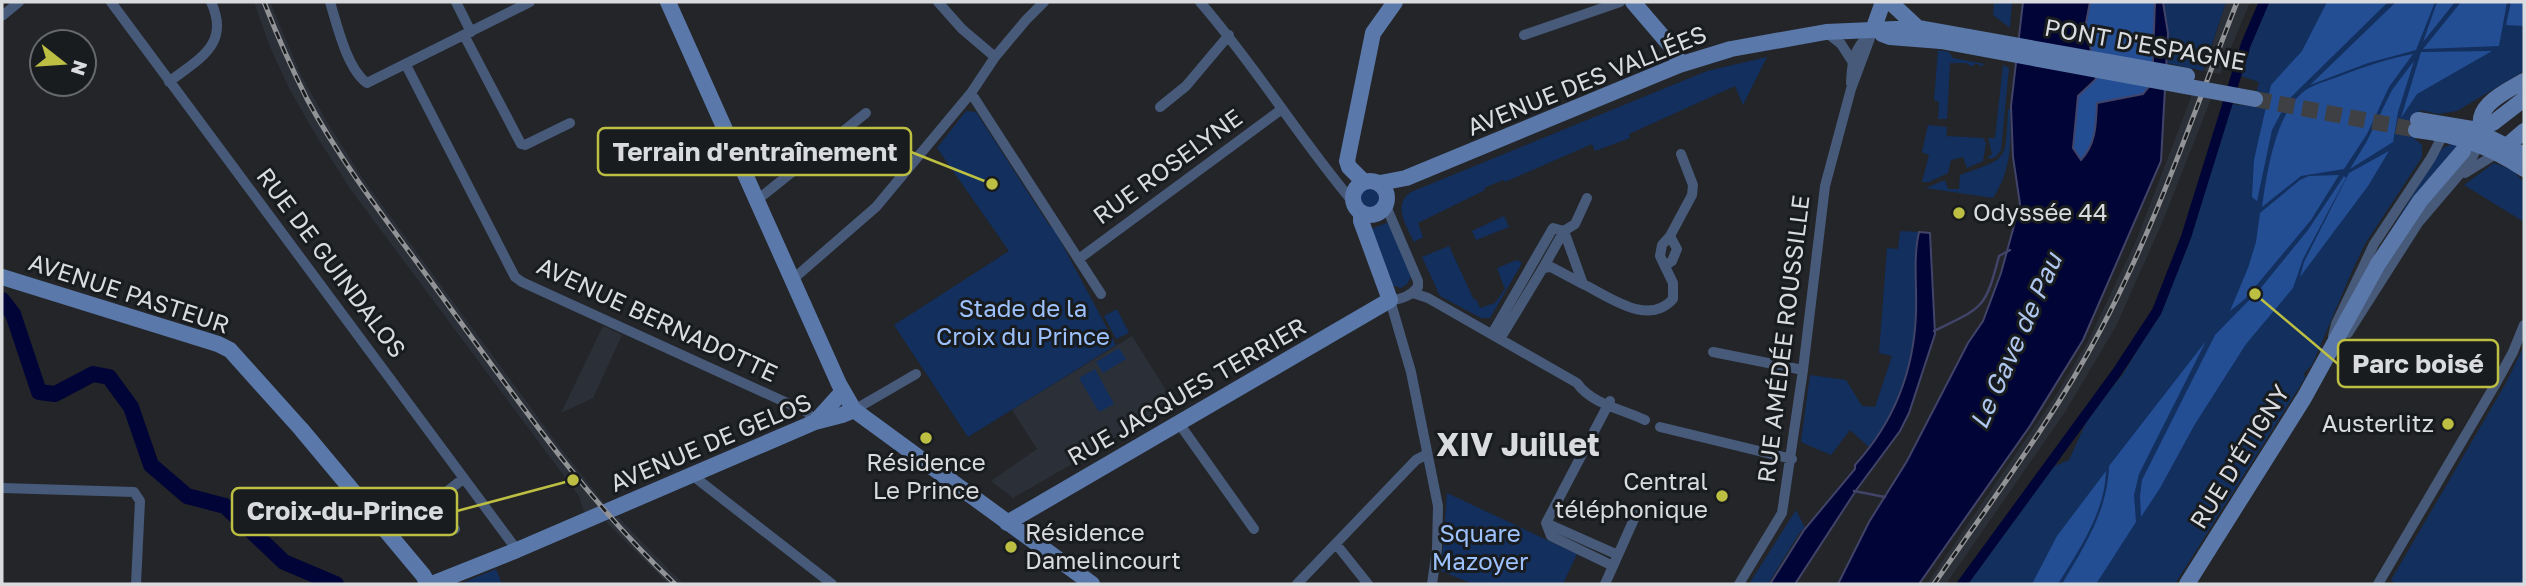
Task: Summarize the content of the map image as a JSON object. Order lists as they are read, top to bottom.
{
  "streets": {
    "street": [
      "PONT D'ESPAGNE",
      "AVENUE DES VALLÉES",
      "RUE ROSELYNE",
      "RUE DE GUINDALOS",
      "AVENUE PASTEUR",
      "AVENUE BERNADOTTE",
      "RUE AMÉDÉE ROUSSILLE",
      "RUE JACQUES TERRIER",
      "AVENUE DE GELOS",
      "RUE D'ÉTIGNY"
    ]
  },
  "crossings": [
    ["PONT D'ESPAGNE", "AVENUE DES VALLÉES"],
    ["AVENUE DES VALLÉES", "RUE AMÉDÉE ROUSSILLE"],
    ["RUE DE GUINDALOS", "AVENUE DE GELOS"],
    ["AVENUE PASTEUR", "AVENUE DE GELOS"],
    ["AVENUE BERNADOTTE", "AVENUE DE GELOS"]
  ],
  "districts": ["XIV Juillet"],
  "water": ["Le Gave de Pau"],
  "parks": ["Stade de la Croix du Prince", "Square Mazoyer"],
  "places": [
    "Terrain d'entraînement",
    "Odyssée 44",
    "Parc boisé",
    "Austerlitz",
    "Résidence Le Prince",
    "Croix-du-Prince",
    "Central téléphonique",
    "Résidence Damelincourt"
  ],
  "north": "right"
}
